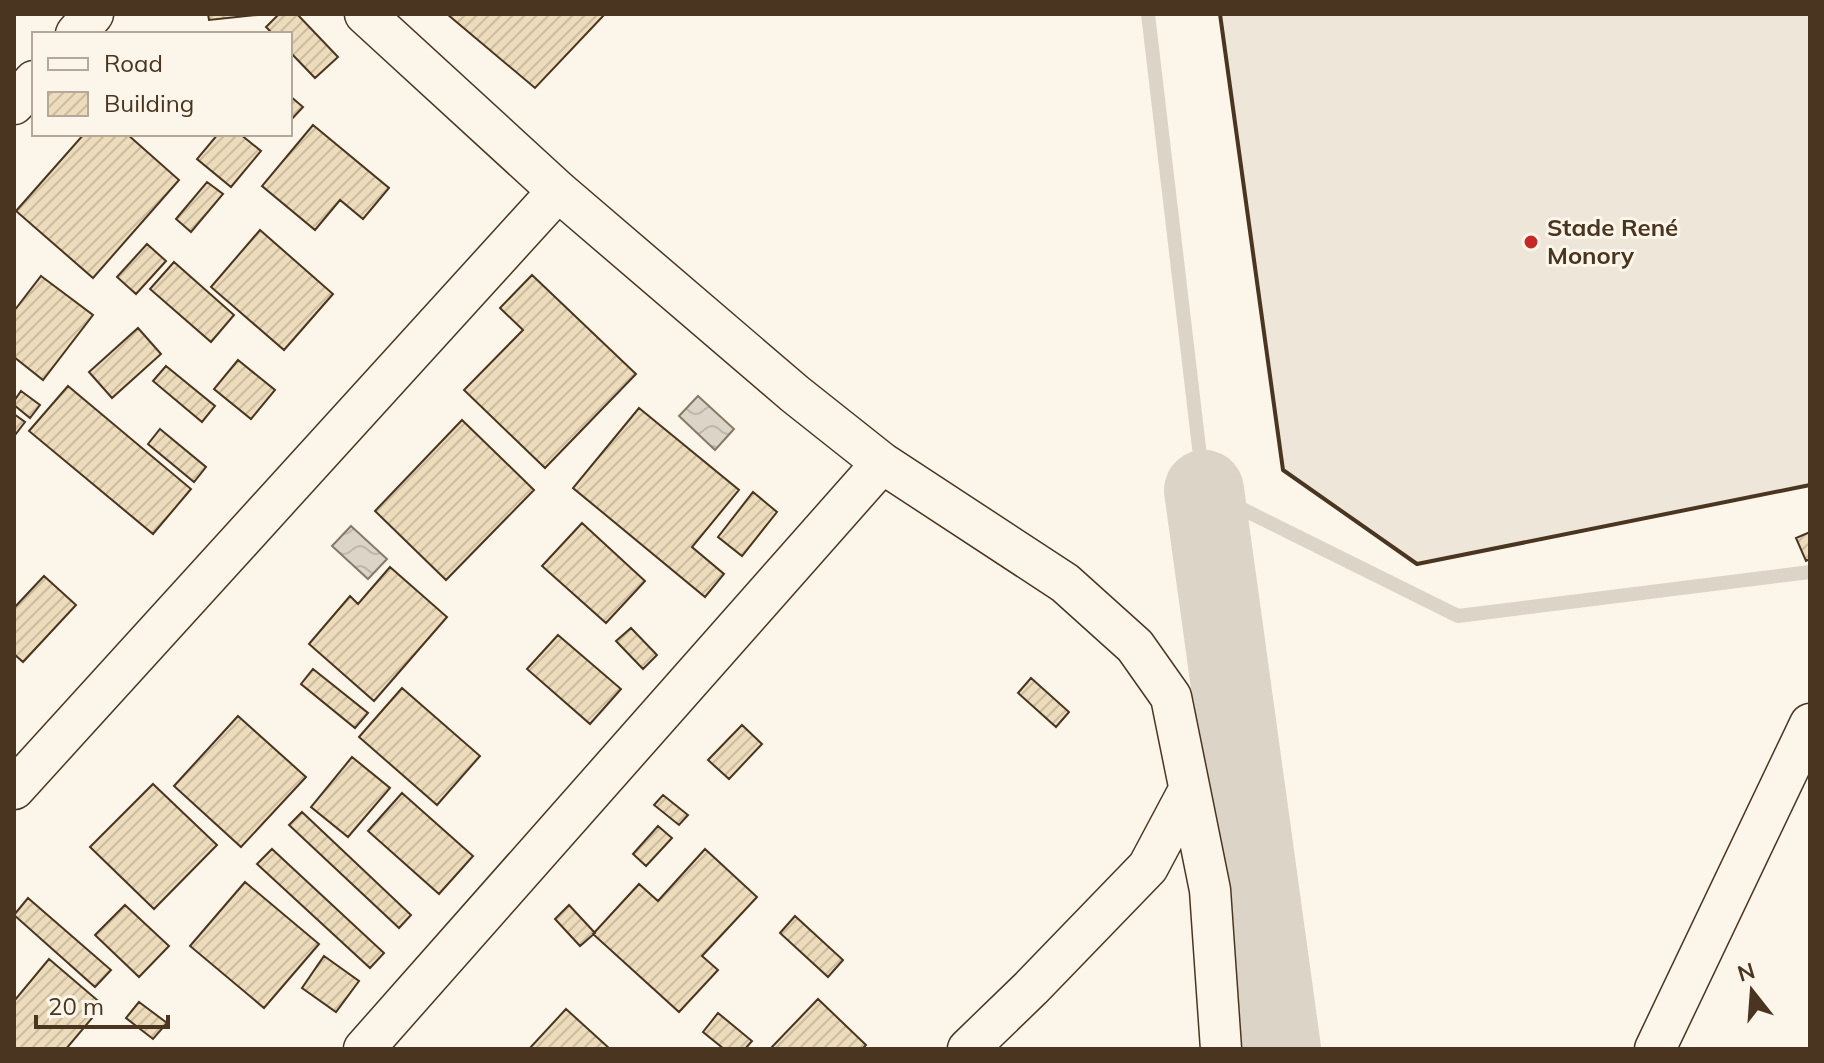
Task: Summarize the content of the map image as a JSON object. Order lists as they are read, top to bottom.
{
  "places": ["Stade René Monory"],
  "legend": ["Road", "Building"],
  "scale_bar": "20 m",
  "north": "top"
}
